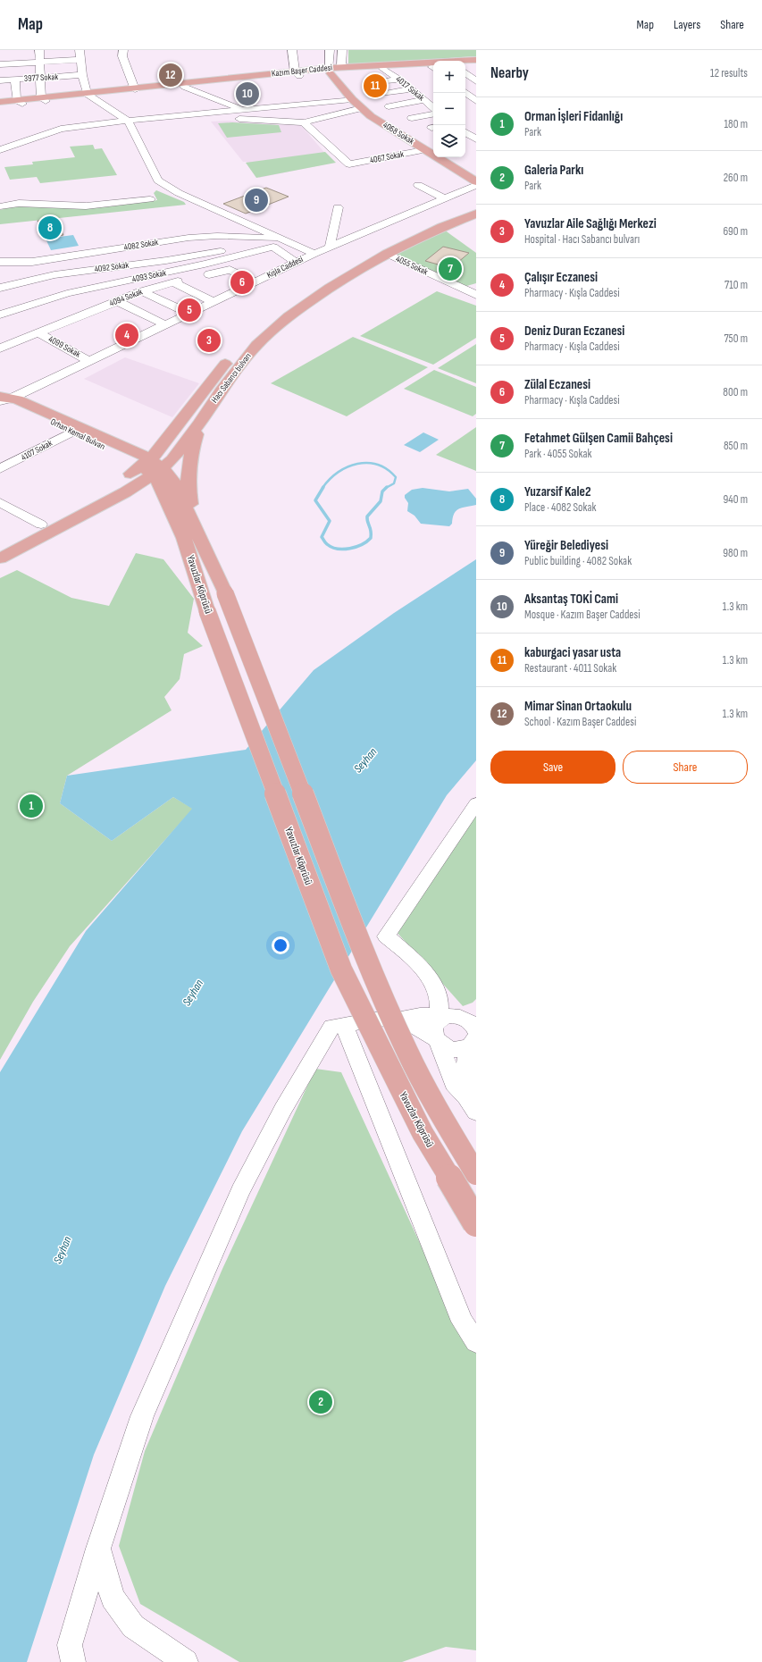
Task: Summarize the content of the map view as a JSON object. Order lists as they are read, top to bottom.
{
  "streets": {
    "main road": [
      "Kazım Başer Caddesi",
      "4068 Sokak",
      "Hacı Sabancı bulvarı",
      "Orhan Kemal Bulvarı",
      "Yavuzlar Köprüsü"
    ],
    "street": [
      "3977 Sokak",
      "4017 Sokak",
      "4067 Sokak",
      "4082 Sokak",
      "4055 Sokak",
      "4092 Sokak",
      "Kışla Caddesi",
      "4093 Sokak",
      "4094 Sokak",
      "4099 Sokak",
      "4107 Sokak"
    ]
  },
  "crossings": [
    ["Kazım Başer Caddesi", "4017 Sokak"],
    ["Kazım Başer Caddesi", "4068 Sokak"],
    ["4068 Sokak", "4067 Sokak"],
    ["4055 Sokak", "Hacı Sabancı bulvarı"],
    ["Kışla Caddesi", "4093 Sokak"],
    ["Kışla Caddesi", "4094 Sokak"],
    ["Kışla Caddesi", "4099 Sokak"],
    ["Kışla Caddesi", "Orhan Kemal Bulvarı"],
    ["4094 Sokak", "4099 Sokak"],
    ["Hacı Sabancı bulvarı", "Orhan Kemal Bulvarı"],
    ["Hacı Sabancı bulvarı", "Yavuzlar Köprüsü"],
    ["Orhan Kemal Bulvarı", "4107 Sokak"],
    ["Orhan Kemal Bulvarı", "Yavuzlar Köprüsü"]
  ],
  "water": ["Seyhan"],
  "page": {
    "header": "Map",
    "nav": ["Map", "Layers", "Share"],
    "heading": ["Nearby", "12 results"],
    "map_buttons": ["+", "−"],
    "pins": [
      "12",
      "11",
      "10",
      "9",
      "8",
      "7",
      "6",
      "5",
      "4",
      "3",
      "1",
      "2"
    ],
    "list": [
      {
        "mark": "1",
        "name": "Orman İşleri Fidanlığı",
        "note": "Park",
        "value": "180 m"
      },
      {
        "mark": "2",
        "name": "Galeria Parkı",
        "note": "Park",
        "value": "260 m"
      },
      {
        "mark": "3",
        "name": "Yavuzlar Aile Sağlığı Merkezi",
        "note": "Hospital · Hacı Sabancı bulvarı",
        "value": "690 m"
      },
      {
        "mark": "4",
        "name": "Çalışır Eczanesi",
        "note": "Pharmacy · Kışla Caddesi",
        "value": "710 m"
      },
      {
        "mark": "5",
        "name": "Deniz Duran Eczanesi",
        "note": "Pharmacy · Kışla Caddesi",
        "value": "750 m"
      },
      {
        "mark": "6",
        "name": "Zülal Eczanesi",
        "note": "Pharmacy · Kışla Caddesi",
        "value": "800 m"
      },
      {
        "mark": "7",
        "name": "Fetahmet Gülşen Camii Bahçesi",
        "note": "Park · 4055 Sokak",
        "value": "850 m"
      },
      {
        "mark": "8",
        "name": "Yuzarsif Kale2",
        "note": "Place · 4082 Sokak",
        "value": "940 m"
      },
      {
        "mark": "9",
        "name": "Yüreğir Belediyesi",
        "note": "Public building · 4082 Sokak",
        "value": "980 m"
      },
      {
        "mark": "10",
        "name": "Aksantaş TOKİ Cami",
        "note": "Mosque · Kazım Başer Caddesi",
        "value": "1.3 km"
      },
      {
        "mark": "11",
        "name": "kaburgaci yasar usta",
        "note": "Restaurant · 4011 Sokak",
        "value": "1.3 km"
      },
      {
        "mark": "12",
        "name": "Mimar Sinan Ortaokulu",
        "note": "School · Kazım Başer Caddesi",
        "value": "1.3 km"
      }
    ],
    "buttons": ["Save", "Share"]
  }
}
